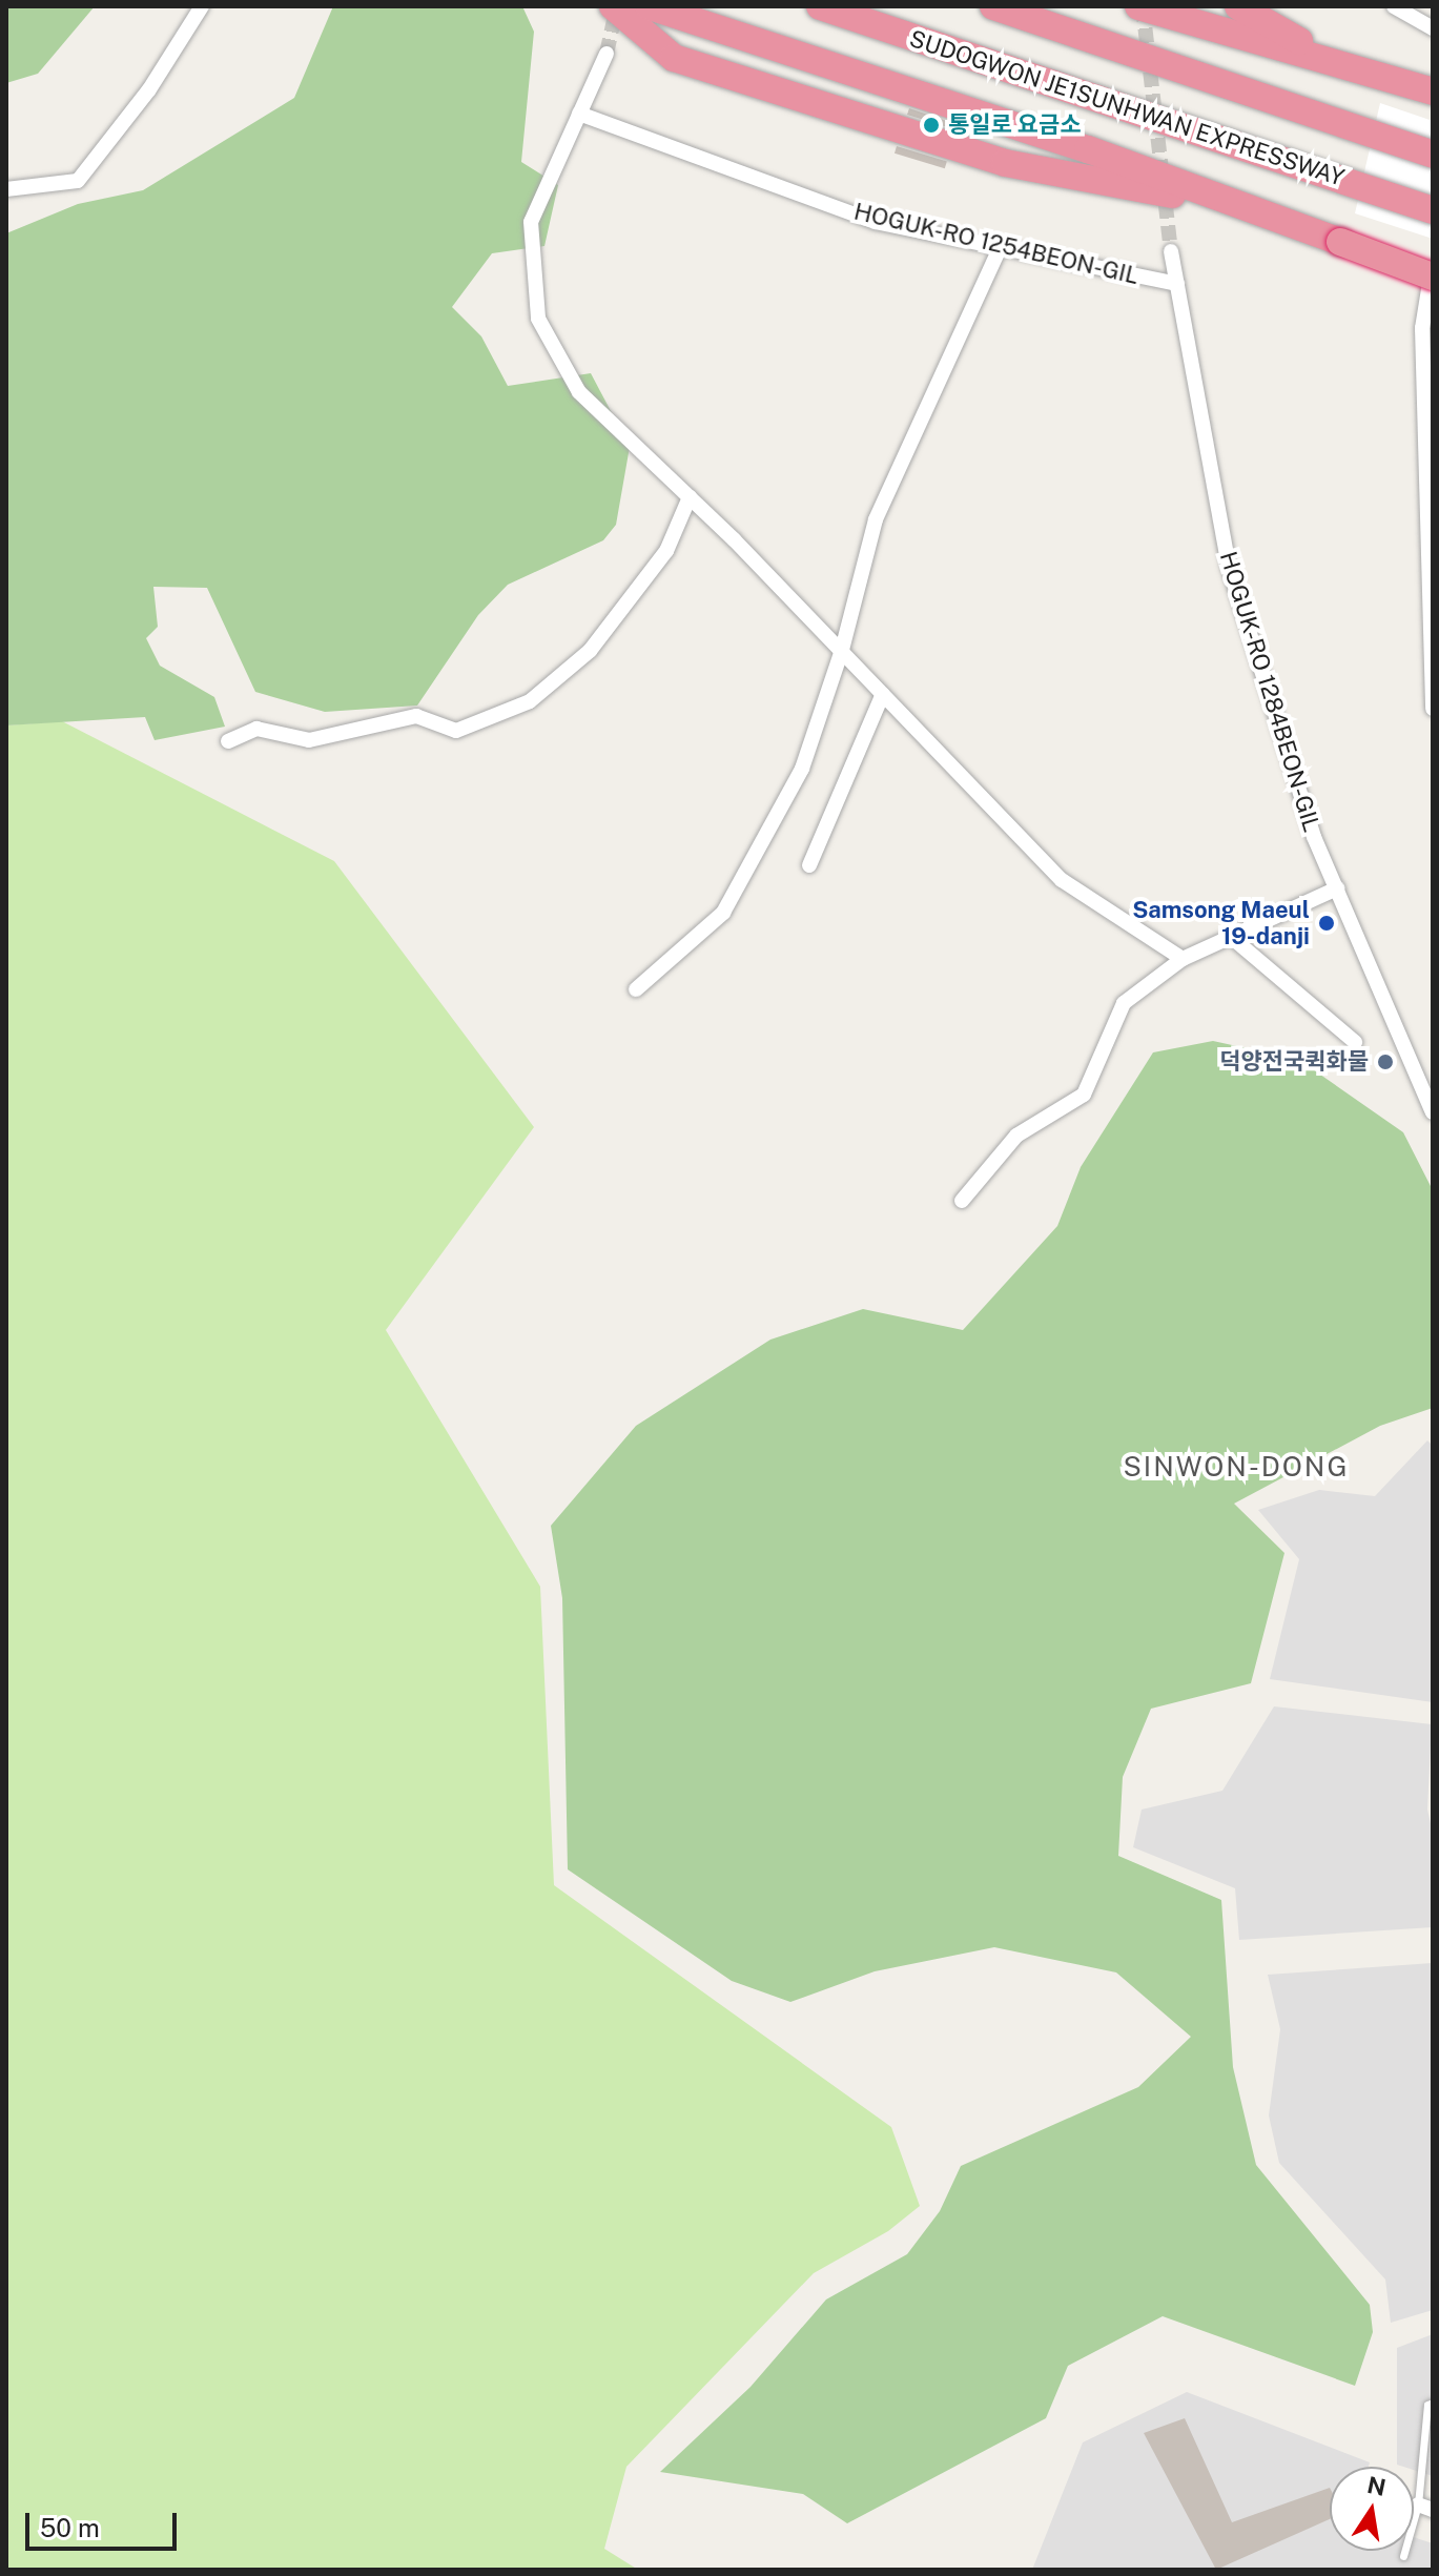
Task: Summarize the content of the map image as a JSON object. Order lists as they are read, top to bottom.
{
  "streets": {
    "highway": ["SUDOGWON JE1SUNHWAN EXPRESSWAY"],
    "street": ["HOGUK-RO 1254BEON-GIL", "HOGUK-RO 1284BEON-GIL"]
  },
  "crossings": [
    ["HOGUK-RO 1254BEON-GIL", "HOGUK-RO 1284BEON-GIL"]
  ],
  "districts": ["SINWON-DONG"],
  "places": ["통일로 요금소", "Samsong Maeul 19-danji", "덕양전국퀵화물"],
  "scale_bar": "50 m",
  "north": "top"
}
